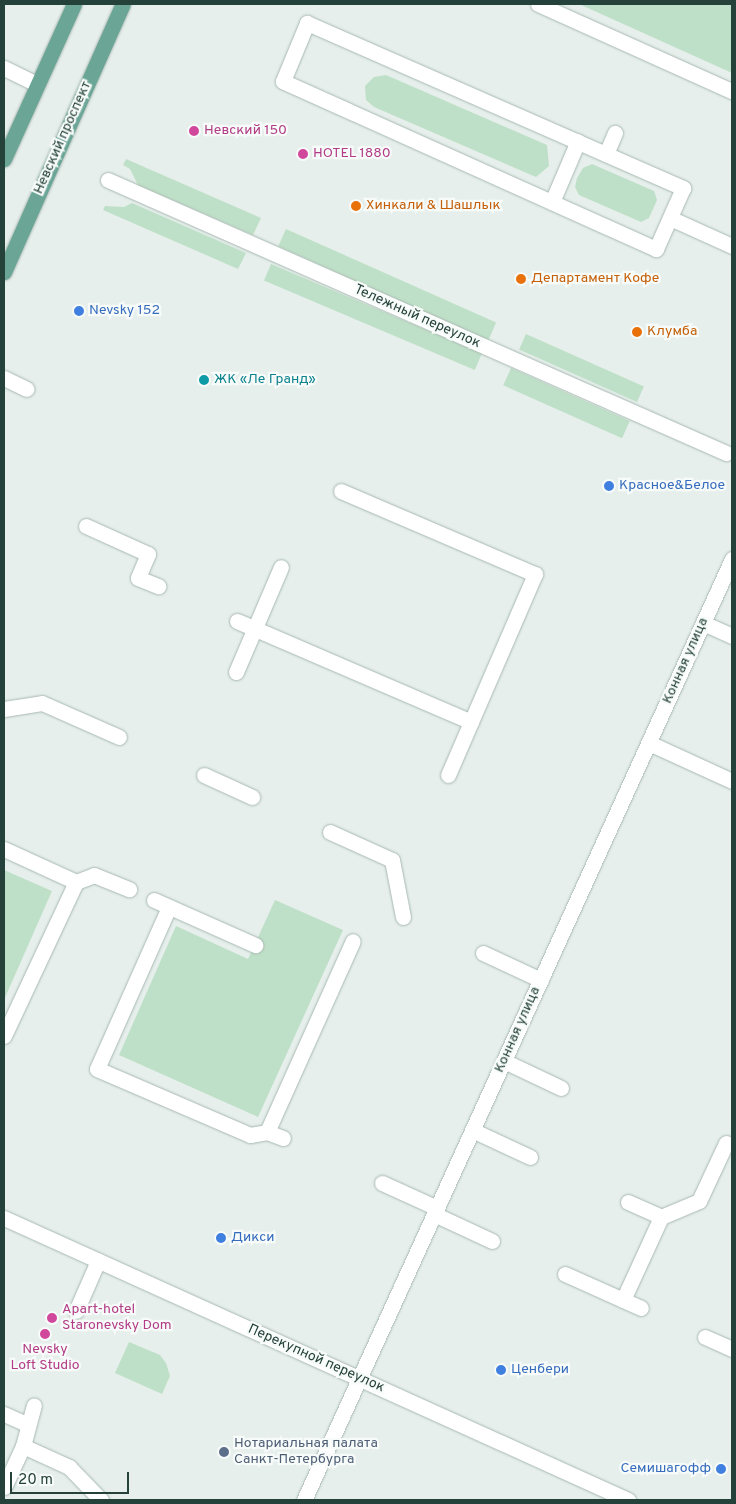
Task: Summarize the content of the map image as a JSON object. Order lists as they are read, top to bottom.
{
  "streets": {
    "main road": ["Невский проспект"],
    "street": ["Тележный переулок", "Конная улица", "Перекупной переулок"]
  },
  "crossings": [
    ["Конная улица", "Перекупной переулок"]
  ],
  "places": [
    "Невский 150",
    "HOTEL 1880",
    "Хинкали & Шашлык",
    "Департамент Кофе",
    "Nevsky 152",
    "Клумба",
    "ЖК «Ле Гранд»",
    "Красное&Белое",
    "Дикси",
    "Apart-hotel Staronevsky Dom",
    "Nevsky Loft Studio",
    "Ценбери",
    "Нотариальная палата Санкт-Петербурга",
    "Семишагофф"
  ],
  "scale_bar": "20 m"
}
